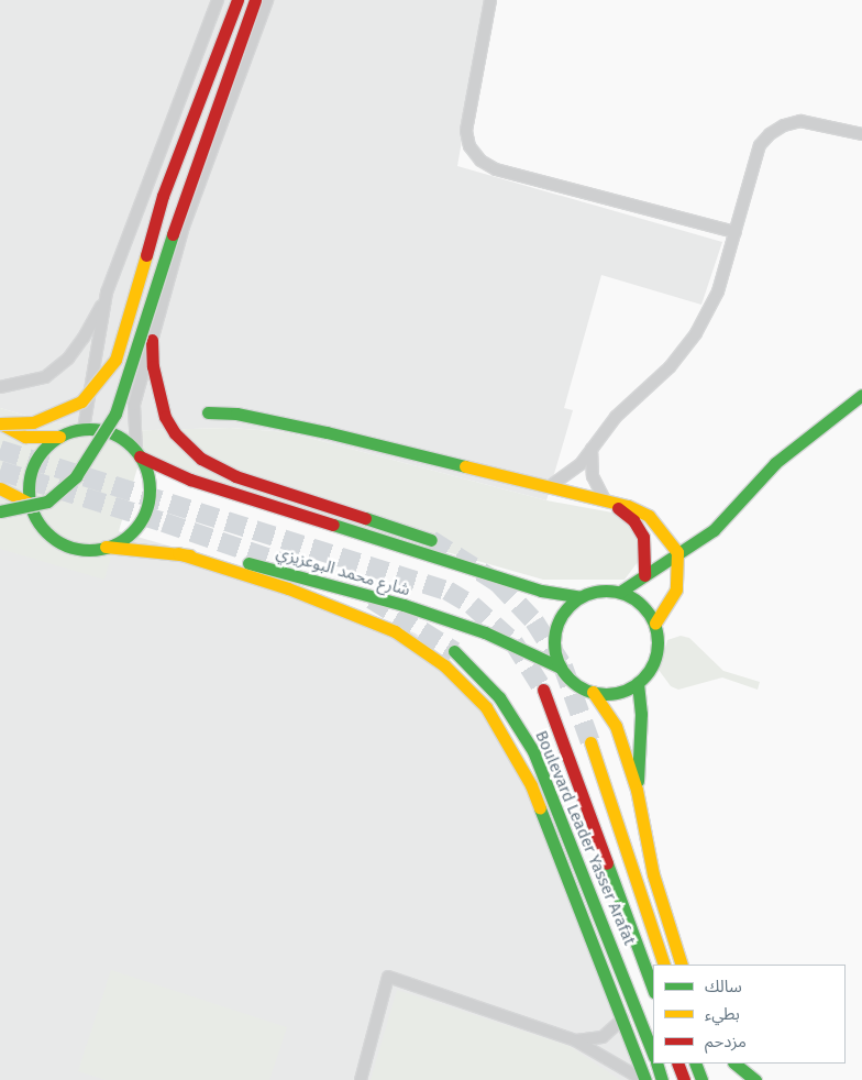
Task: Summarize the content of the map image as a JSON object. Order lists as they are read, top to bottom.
{
  "streets": {
    "main road": ["شارع محمد البوعزيزي", "Boulevard Leader Yasser Arafat"]
  },
  "legend": ["سالك", "بطيء", "مزدحم"]
}
